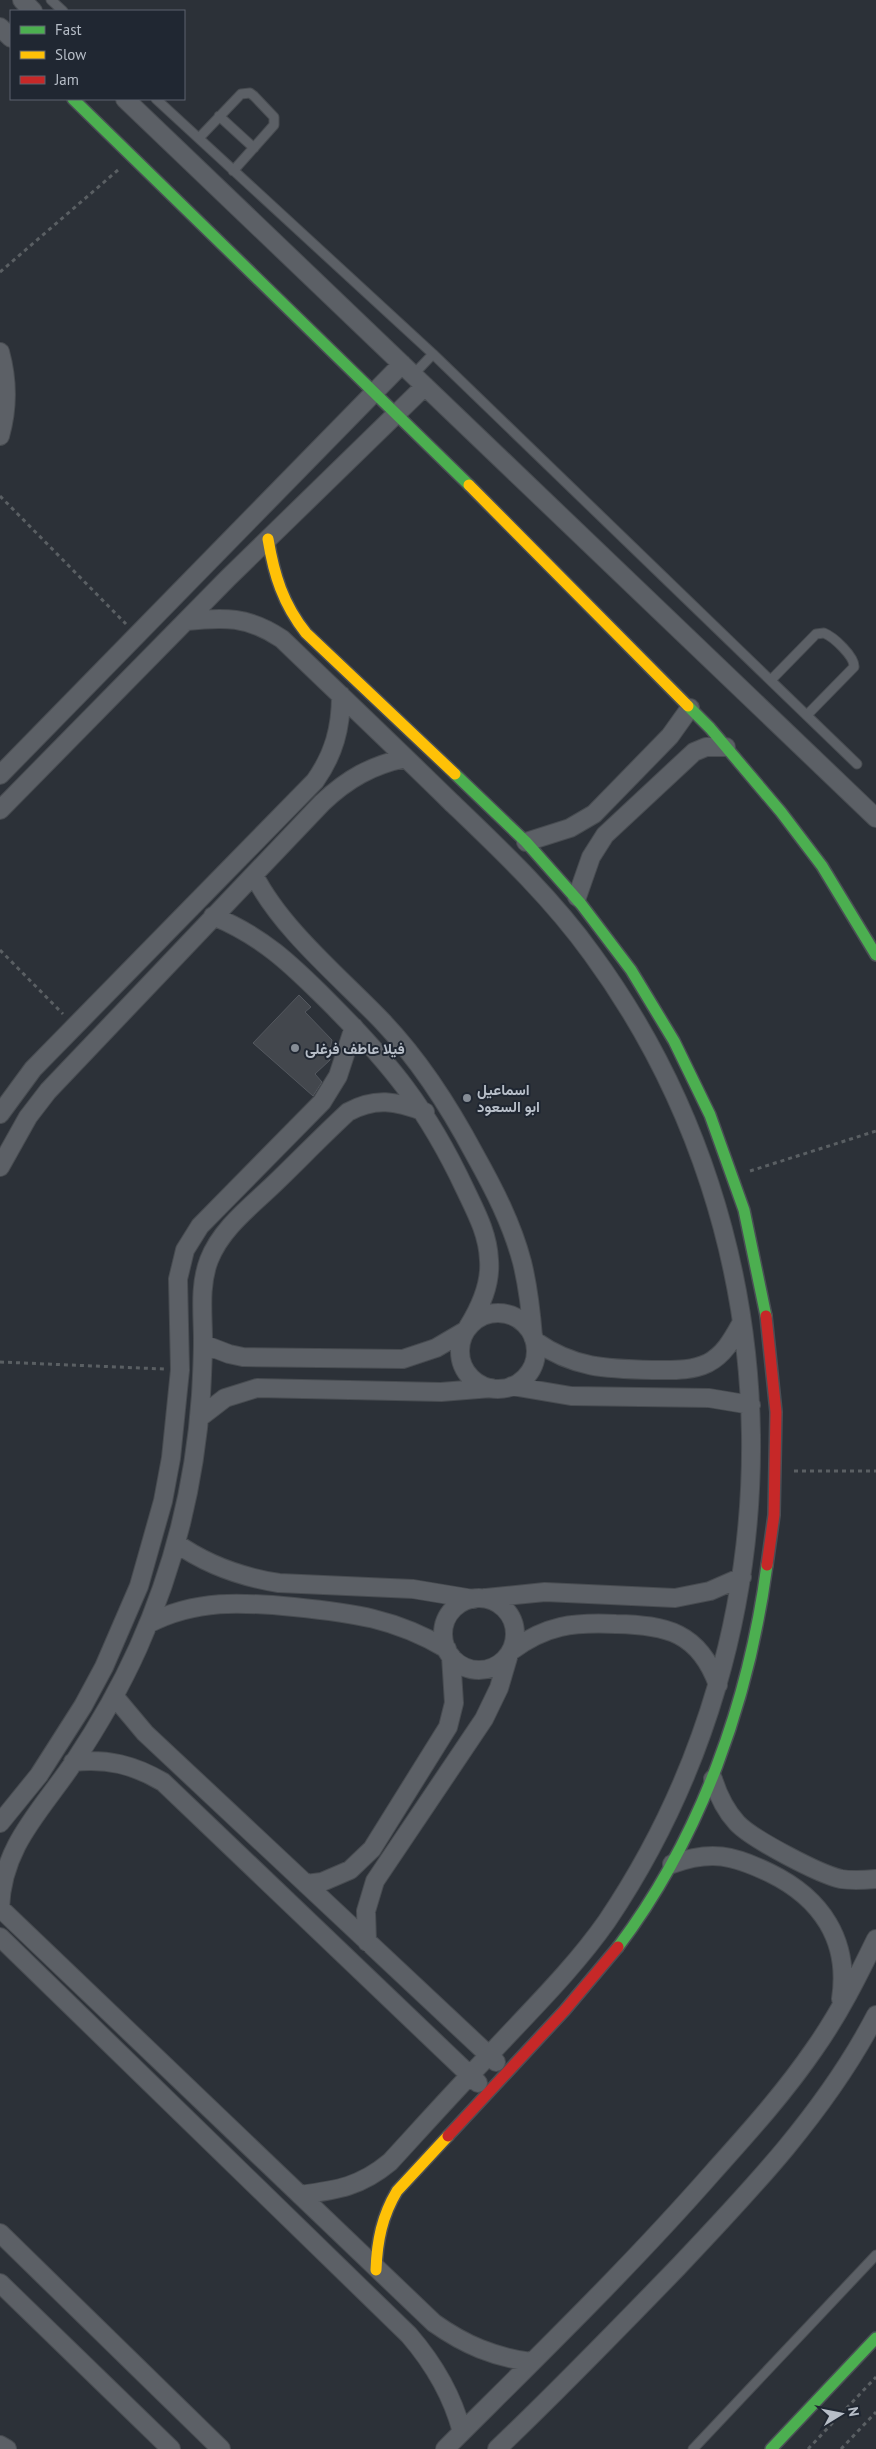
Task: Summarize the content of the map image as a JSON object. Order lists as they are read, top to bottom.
{
  "places": ["فيلا عاطف فرغلى", "اسماعيل ابو السعود"],
  "legend": ["Fast", "Slow", "Jam"],
  "north": "right"
}
